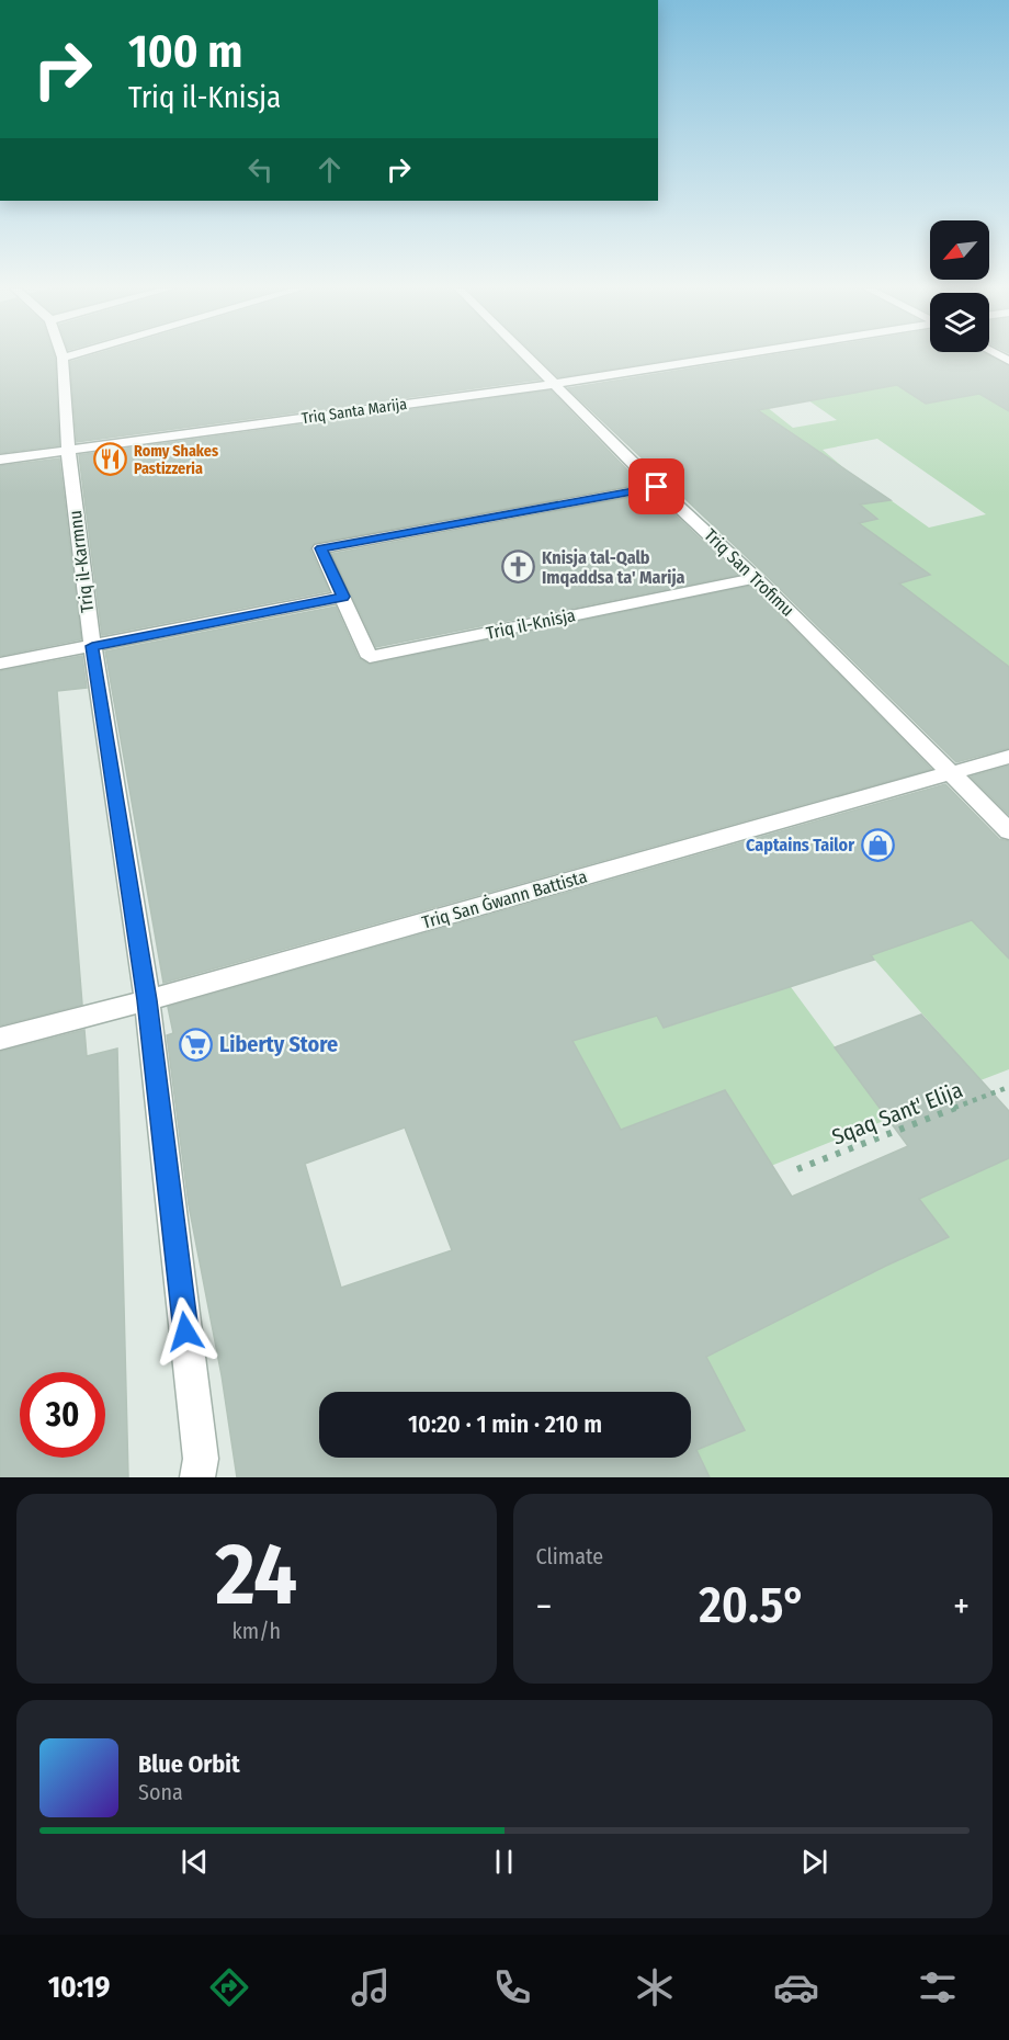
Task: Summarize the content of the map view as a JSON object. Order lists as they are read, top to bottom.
{
  "streets": {
    "street": [
      "Triq Santa Marija",
      "Triq il-Karmnu",
      "Triq San Trofimu",
      "Triq il-Knisja",
      "Triq San Ġwann Battista"
    ],
    "path": ["Sqaq Sant' Elija"]
  },
  "crossings": [
    ["Triq Santa Marija", "Triq il-Karmnu"],
    ["Triq Santa Marija", "Triq San Trofimu"],
    ["Triq il-Karmnu", "Triq San Ġwann Battista"],
    ["Triq San Trofimu", "Triq il-Knisja"],
    ["Triq San Trofimu", "Triq San Ġwann Battista"]
  ],
  "places": {
    "restaurant": ["Romy Shakes Pastizzeria"],
    "church": ["Knisja tal-Qalb Imqaddsa ta' Marija"],
    "shop": ["Captains Tailor"],
    "supermarket": ["Liberty Store"]
  },
  "north": "bottom left",
  "page": {
    "turn": ["100 m", "Triq il-Knisja"],
    "limit": "30",
    "trip": "10:20 · 1 min · 210 m",
    "tile": [
      ["24", "km/h"],
      "Climate"
    ],
    "heat": ["−", "20.5°", "+"],
    "song": ["Blue Orbit", "Sona"],
    "tabs": "10:19"
  }
}
